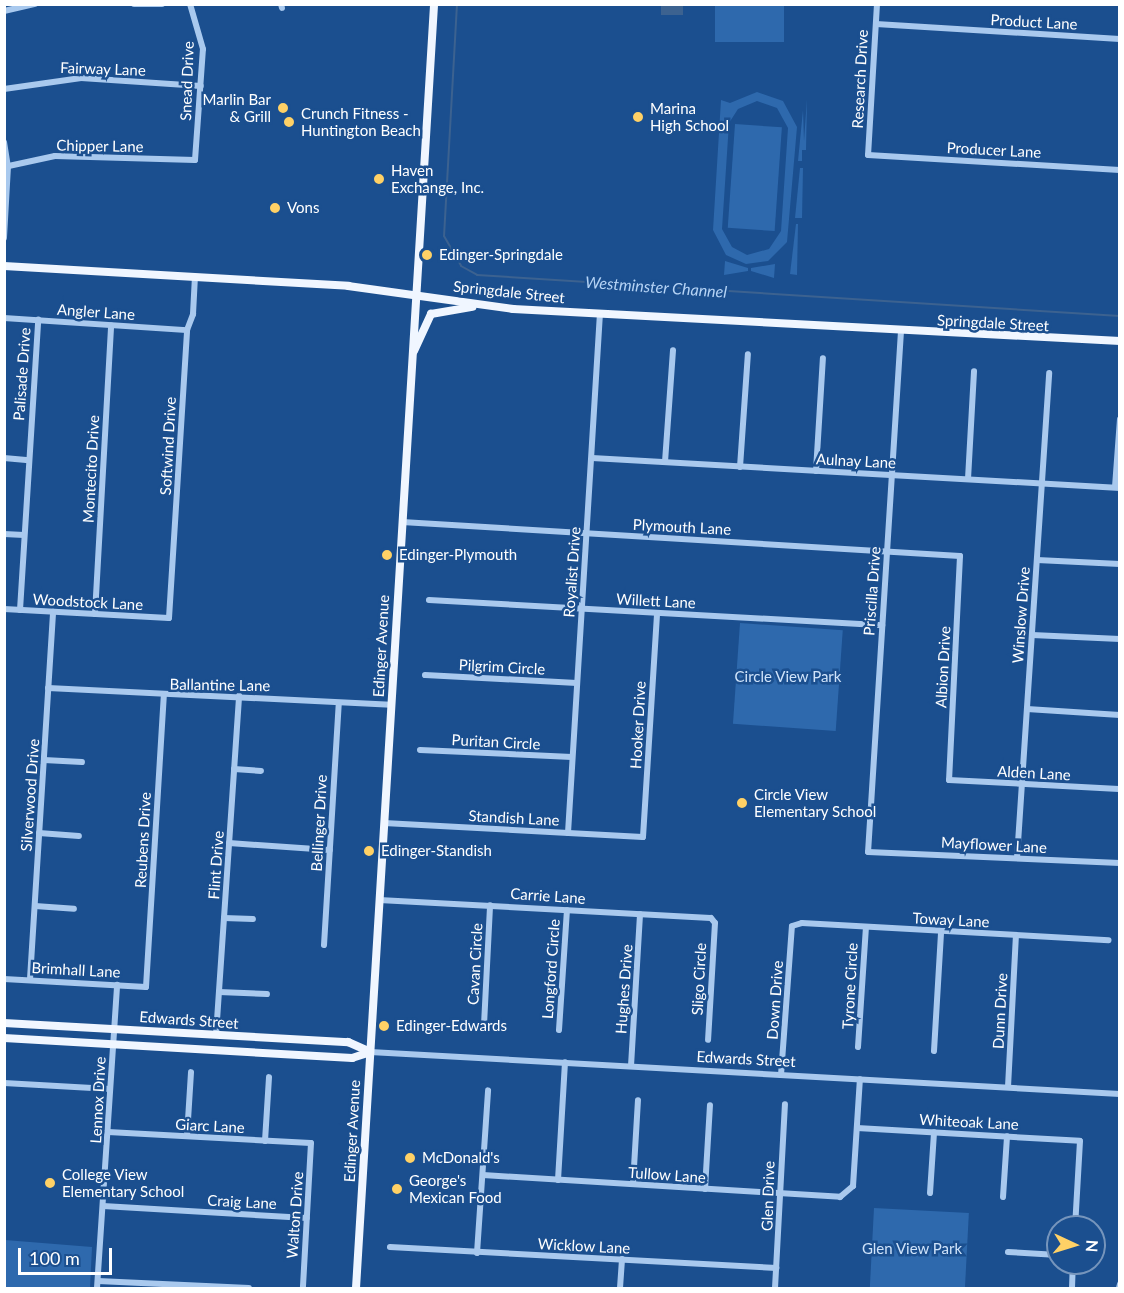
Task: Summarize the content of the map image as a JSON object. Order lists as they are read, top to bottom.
{
  "streets": {
    "main road": ["Springdale Street", "Edinger Avenue", "Edwards Street"],
    "street": [
      "Product Lane",
      "Fairway Lane",
      "Research Drive",
      "Snead Drive",
      "Chipper Lane",
      "Producer Lane",
      "Angler Lane",
      "Palisade Drive",
      "Softwind Drive",
      "Aulnay Lane",
      "Montecito Drive",
      "Plymouth Lane",
      "Royalist Drive",
      "Priscilla Drive",
      "Willett Lane",
      "Woodstock Lane",
      "Winslow Drive",
      "Pilgrim Circle",
      "Albion Drive",
      "Ballantine Lane",
      "Hooker Drive",
      "Puritan Circle",
      "Alden Lane",
      "Silverwood Drive",
      "Standish Lane",
      "Bellinger Drive",
      "Reubens Drive",
      "Mayflower Lane",
      "Flint Drive",
      "Carrie Lane",
      "Toway Lane",
      "Cavan Circle",
      "Longford Circle",
      "Brimhall Lane",
      "Sligo Circle",
      "Tyrone Circle",
      "Hughes Drive",
      "Down Drive",
      "Dunn Drive",
      "Lennox Drive",
      "Whiteoak Lane",
      "Giarc Lane",
      "Tullow Lane",
      "Glen Drive",
      "Craig Lane",
      "Walton Drive",
      "Wicklow Lane"
    ]
  },
  "crossings": [
    ["Product Lane", "Research Drive"],
    ["Fairway Lane", "Snead Drive"],
    ["Research Drive", "Producer Lane"],
    ["Snead Drive", "Chipper Lane"],
    ["Springdale Street", "Softwind Drive"],
    ["Springdale Street", "Royalist Drive"],
    ["Springdale Street", "Priscilla Drive"],
    ["Springdale Street", "Edinger Avenue"],
    ["Angler Lane", "Palisade Drive"],
    ["Angler Lane", "Softwind Drive"],
    ["Angler Lane", "Montecito Drive"],
    ["Palisade Drive", "Woodstock Lane"],
    ["Softwind Drive", "Woodstock Lane"],
    ["Aulnay Lane", "Royalist Drive"],
    ["Aulnay Lane", "Priscilla Drive"],
    ["Aulnay Lane", "Winslow Drive"],
    ["Montecito Drive", "Woodstock Lane"],
    ["Plymouth Lane", "Royalist Drive"],
    ["Plymouth Lane", "Priscilla Drive"],
    ["Plymouth Lane", "Edinger Avenue"],
    ["Plymouth Lane", "Albion Drive"],
    ["Royalist Drive", "Willett Lane"],
    ["Royalist Drive", "Pilgrim Circle"],
    ["Royalist Drive", "Puritan Circle"],
    ["Royalist Drive", "Standish Lane"],
    ["Priscilla Drive", "Willett Lane"],
    ["Priscilla Drive", "Mayflower Lane"],
    ["Willett Lane", "Hooker Drive"],
    ["Woodstock Lane", "Silverwood Drive"],
    ["Winslow Drive", "Alden Lane"],
    ["Winslow Drive", "Mayflower Lane"],
    ["Edinger Avenue", "Ballantine Lane"],
    ["Edinger Avenue", "Standish Lane"],
    ["Edinger Avenue", "Carrie Lane"],
    ["Edinger Avenue", "Edwards Street"],
    ["Albion Drive", "Alden Lane"],
    ["Ballantine Lane", "Silverwood Drive"],
    ["Ballantine Lane", "Bellinger Drive"],
    ["Ballantine Lane", "Reubens Drive"],
    ["Ballantine Lane", "Flint Drive"],
    ["Hooker Drive", "Standish Lane"],
    ["Silverwood Drive", "Brimhall Lane"],
    ["Reubens Drive", "Brimhall Lane"],
    ["Flint Drive", "Edwards Street"],
    ["Carrie Lane", "Cavan Circle"],
    ["Carrie Lane", "Longford Circle"],
    ["Carrie Lane", "Sligo Circle"],
    ["Carrie Lane", "Hughes Drive"],
    ["Toway Lane", "Tyrone Circle"],
    ["Toway Lane", "Down Drive"],
    ["Toway Lane", "Dunn Drive"],
    ["Brimhall Lane", "Lennox Drive"],
    ["Hughes Drive", "Edwards Street"],
    ["Down Drive", "Edwards Street"],
    ["Dunn Drive", "Edwards Street"],
    ["Edwards Street", "Lennox Drive"],
    ["Lennox Drive", "Giarc Lane"],
    ["Lennox Drive", "Craig Lane"],
    ["Whiteoak Lane", "Tullow Lane"],
    ["Giarc Lane", "Walton Drive"],
    ["Tullow Lane", "Glen Drive"],
    ["Glen Drive", "Wicklow Lane"],
    ["Craig Lane", "Walton Drive"]
  ],
  "water": ["Westminster Channel"],
  "parks": ["Circle View Park", "Glen View Park"],
  "places": [
    "Marlin Bar & Grill",
    "Marina High School",
    "Crunch Fitness - Huntington Beach",
    "Haven Exchange, Inc.",
    "Vons",
    "Edinger-Springdale",
    "Edinger-Plymouth",
    "Circle View Elementary School",
    "Edinger-Standish",
    "Edinger-Edwards",
    "McDonald's",
    "College View Elementary School",
    "George's Mexican Food"
  ],
  "scale_bar": "100 m",
  "north": "right"
}
